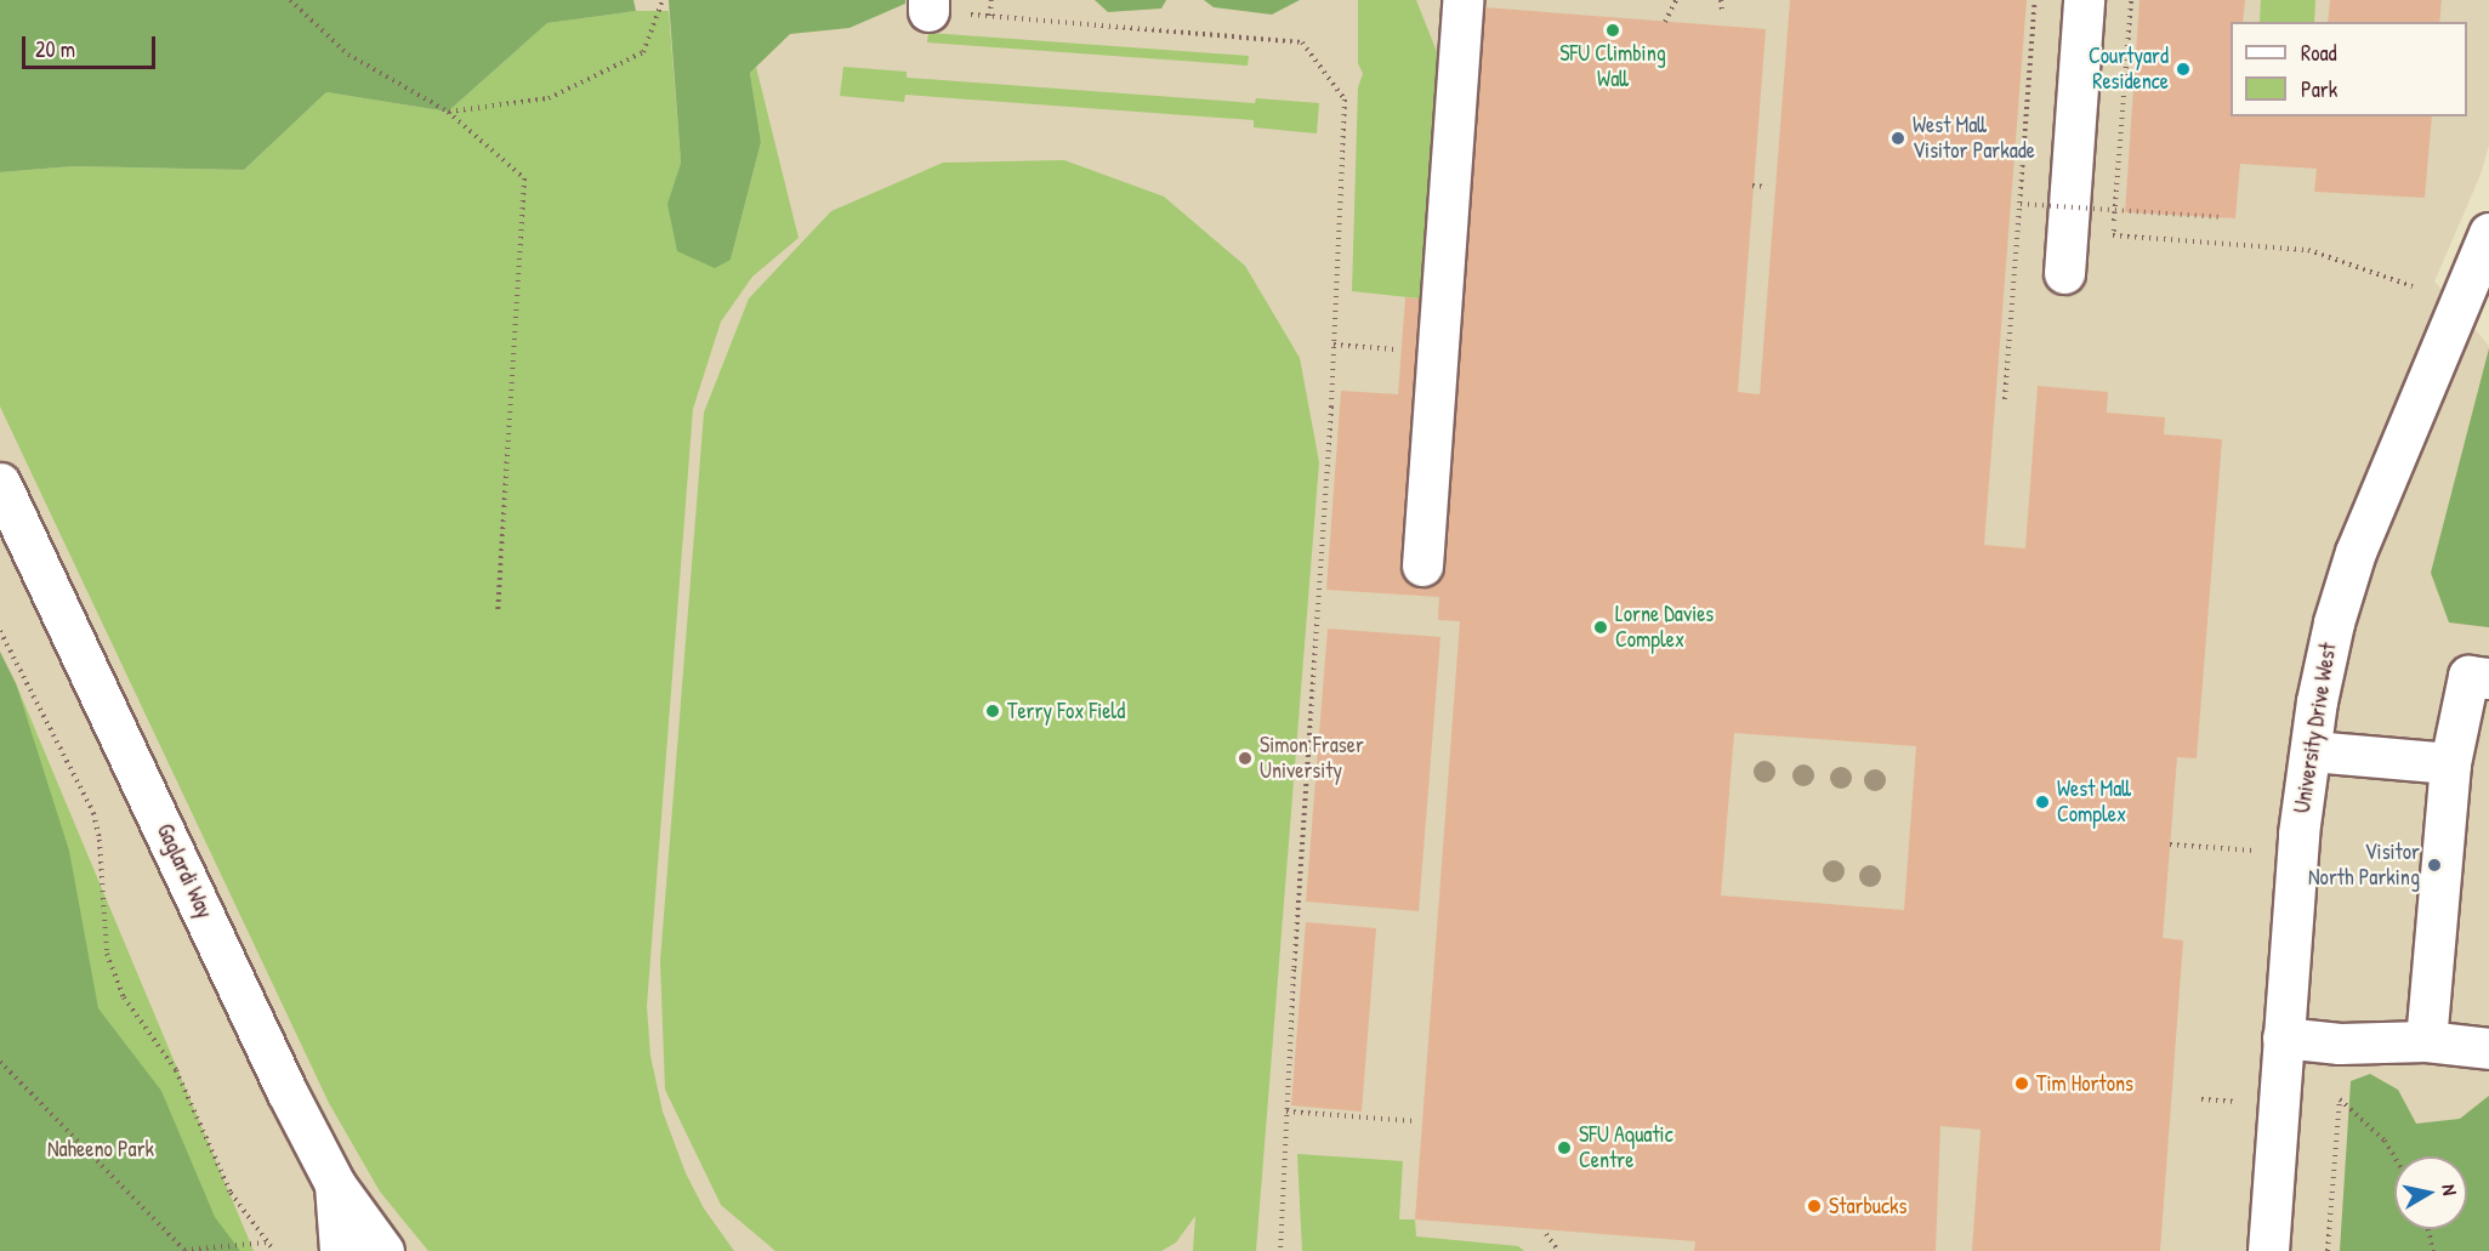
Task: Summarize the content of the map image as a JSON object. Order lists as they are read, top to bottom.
{
  "streets": {
    "street": ["University Drive West", "Gaglardi Way"]
  },
  "parks": ["Naheeno Park"],
  "places": [
    "SFU Climbing Wall",
    "Courtyard Residence",
    "West Mall Visitor Parkade",
    "Lorne Davies Complex",
    "Terry Fox Field",
    "Simon Fraser University",
    "West Mall Complex",
    "Visitor North Parking",
    "Tim Hortons",
    "SFU Aquatic Centre",
    "Starbucks"
  ],
  "legend": ["Road", "Park"],
  "scale_bar": "20 m",
  "north": "right"
}
